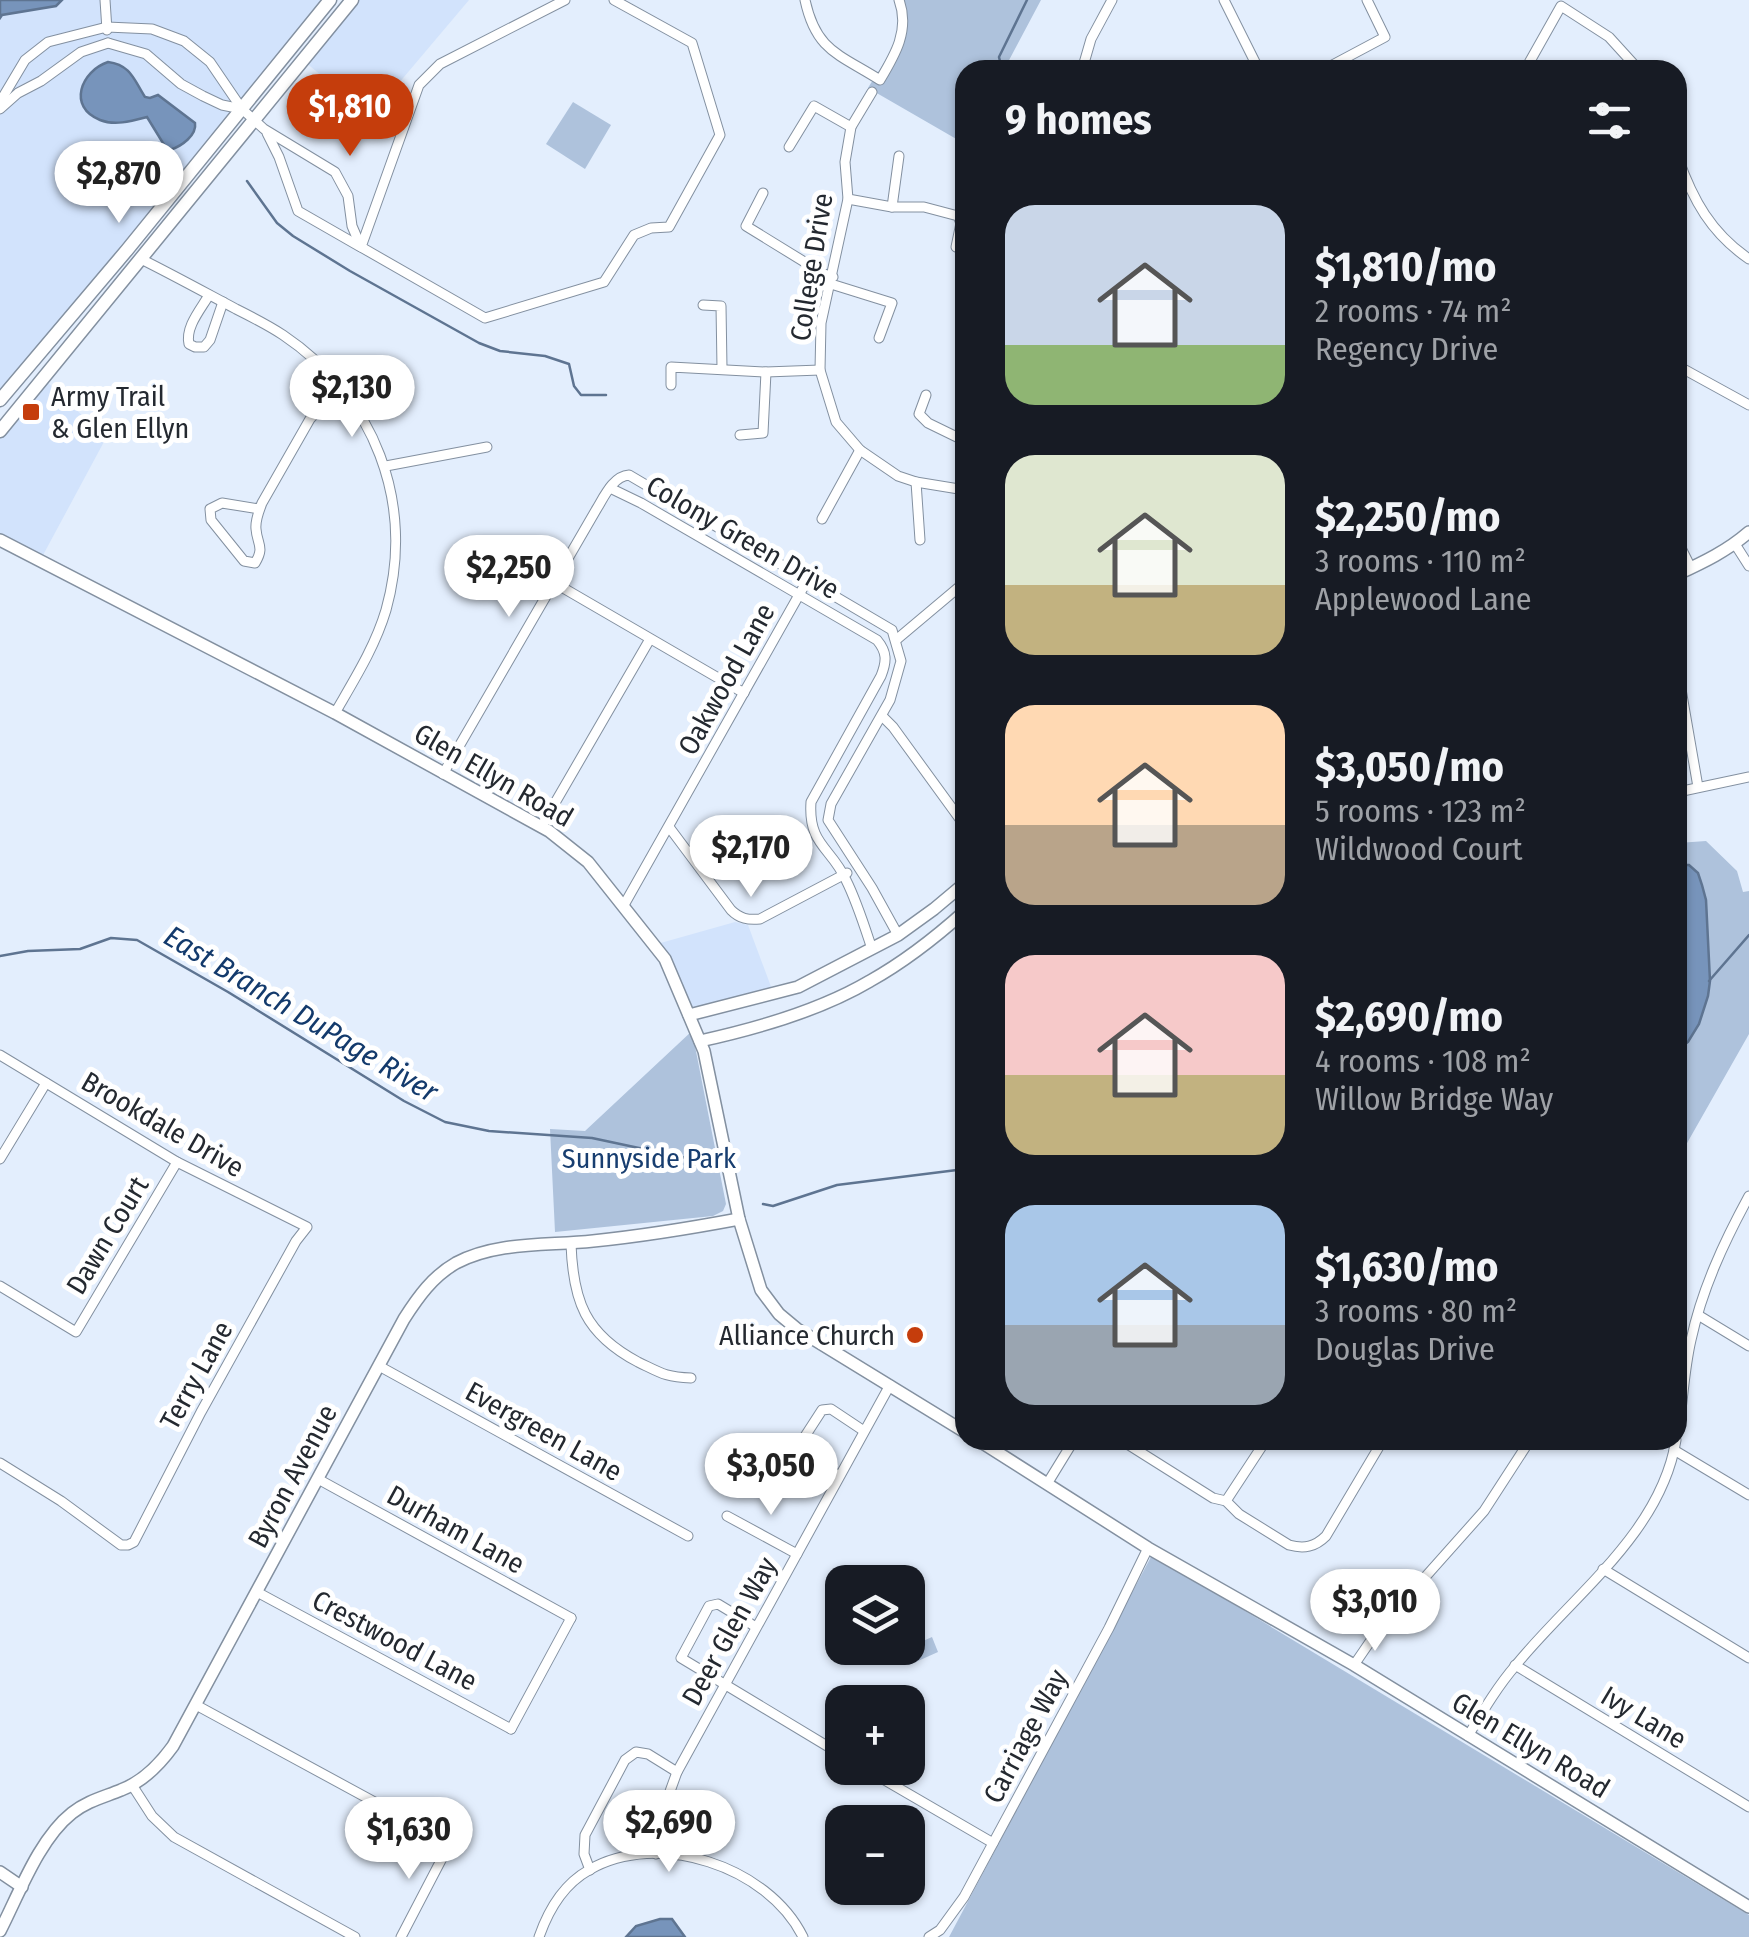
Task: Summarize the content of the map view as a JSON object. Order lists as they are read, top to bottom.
{
  "streets": {
    "street": [
      "College Drive",
      "Colony Green Drive",
      "Oakwood Lane",
      "Glen Ellyn Road",
      "Brookdale Drive",
      "Dawn Court",
      "Terry Lane",
      "Evergreen Lane",
      "Byron Avenue",
      "Durham Lane",
      "Deer Glen Way",
      "Crestwood Lane",
      "Ivy Lane",
      "Carriage Way"
    ]
  },
  "crossings": [
    ["Colony Green Drive", "Oakwood Lane"],
    ["Oakwood Lane", "Glen Ellyn Road"],
    ["Glen Ellyn Road", "Byron Avenue"],
    ["Glen Ellyn Road", "Deer Glen Way"],
    ["Glen Ellyn Road", "Carriage Way"],
    ["Brookdale Drive", "Dawn Court"],
    ["Brookdale Drive", "Terry Lane"],
    ["Evergreen Lane", "Byron Avenue"],
    ["Byron Avenue", "Durham Lane"],
    ["Byron Avenue", "Crestwood Lane"],
    ["Durham Lane", "Crestwood Lane"]
  ],
  "water": ["East Branch DuPage River"],
  "parks": ["Sunnyside Park"],
  "places": {
    "transit": ["Army Trail & Glen Ellyn"],
    "other": ["Alliance Church"]
  },
  "page": {
    "heading": "9 homes",
    "price": [
      "$1,810",
      "$2,870",
      "$2,130",
      "$2,250",
      "$2,170",
      "$3,050",
      "$3,010",
      "$2,690",
      "$1,630"
    ],
    "list": [
      {
        "name": "$1,810/mo",
        "note": "2 rooms · 74 m² · Regency Drive"
      },
      {
        "name": "$2,250/mo",
        "note": "3 rooms · 110 m² · Applewood Lane"
      },
      {
        "name": "$3,050/mo",
        "note": "5 rooms · 123 m² · Wildwood Court"
      },
      {
        "name": "$2,690/mo",
        "note": "4 rooms · 108 m² · Willow Bridge Way"
      },
      {
        "name": "$1,630/mo",
        "note": "3 rooms · 80 m² · Douglas Drive"
      }
    ],
    "map_buttons": ["+", "−"]
  }
}
